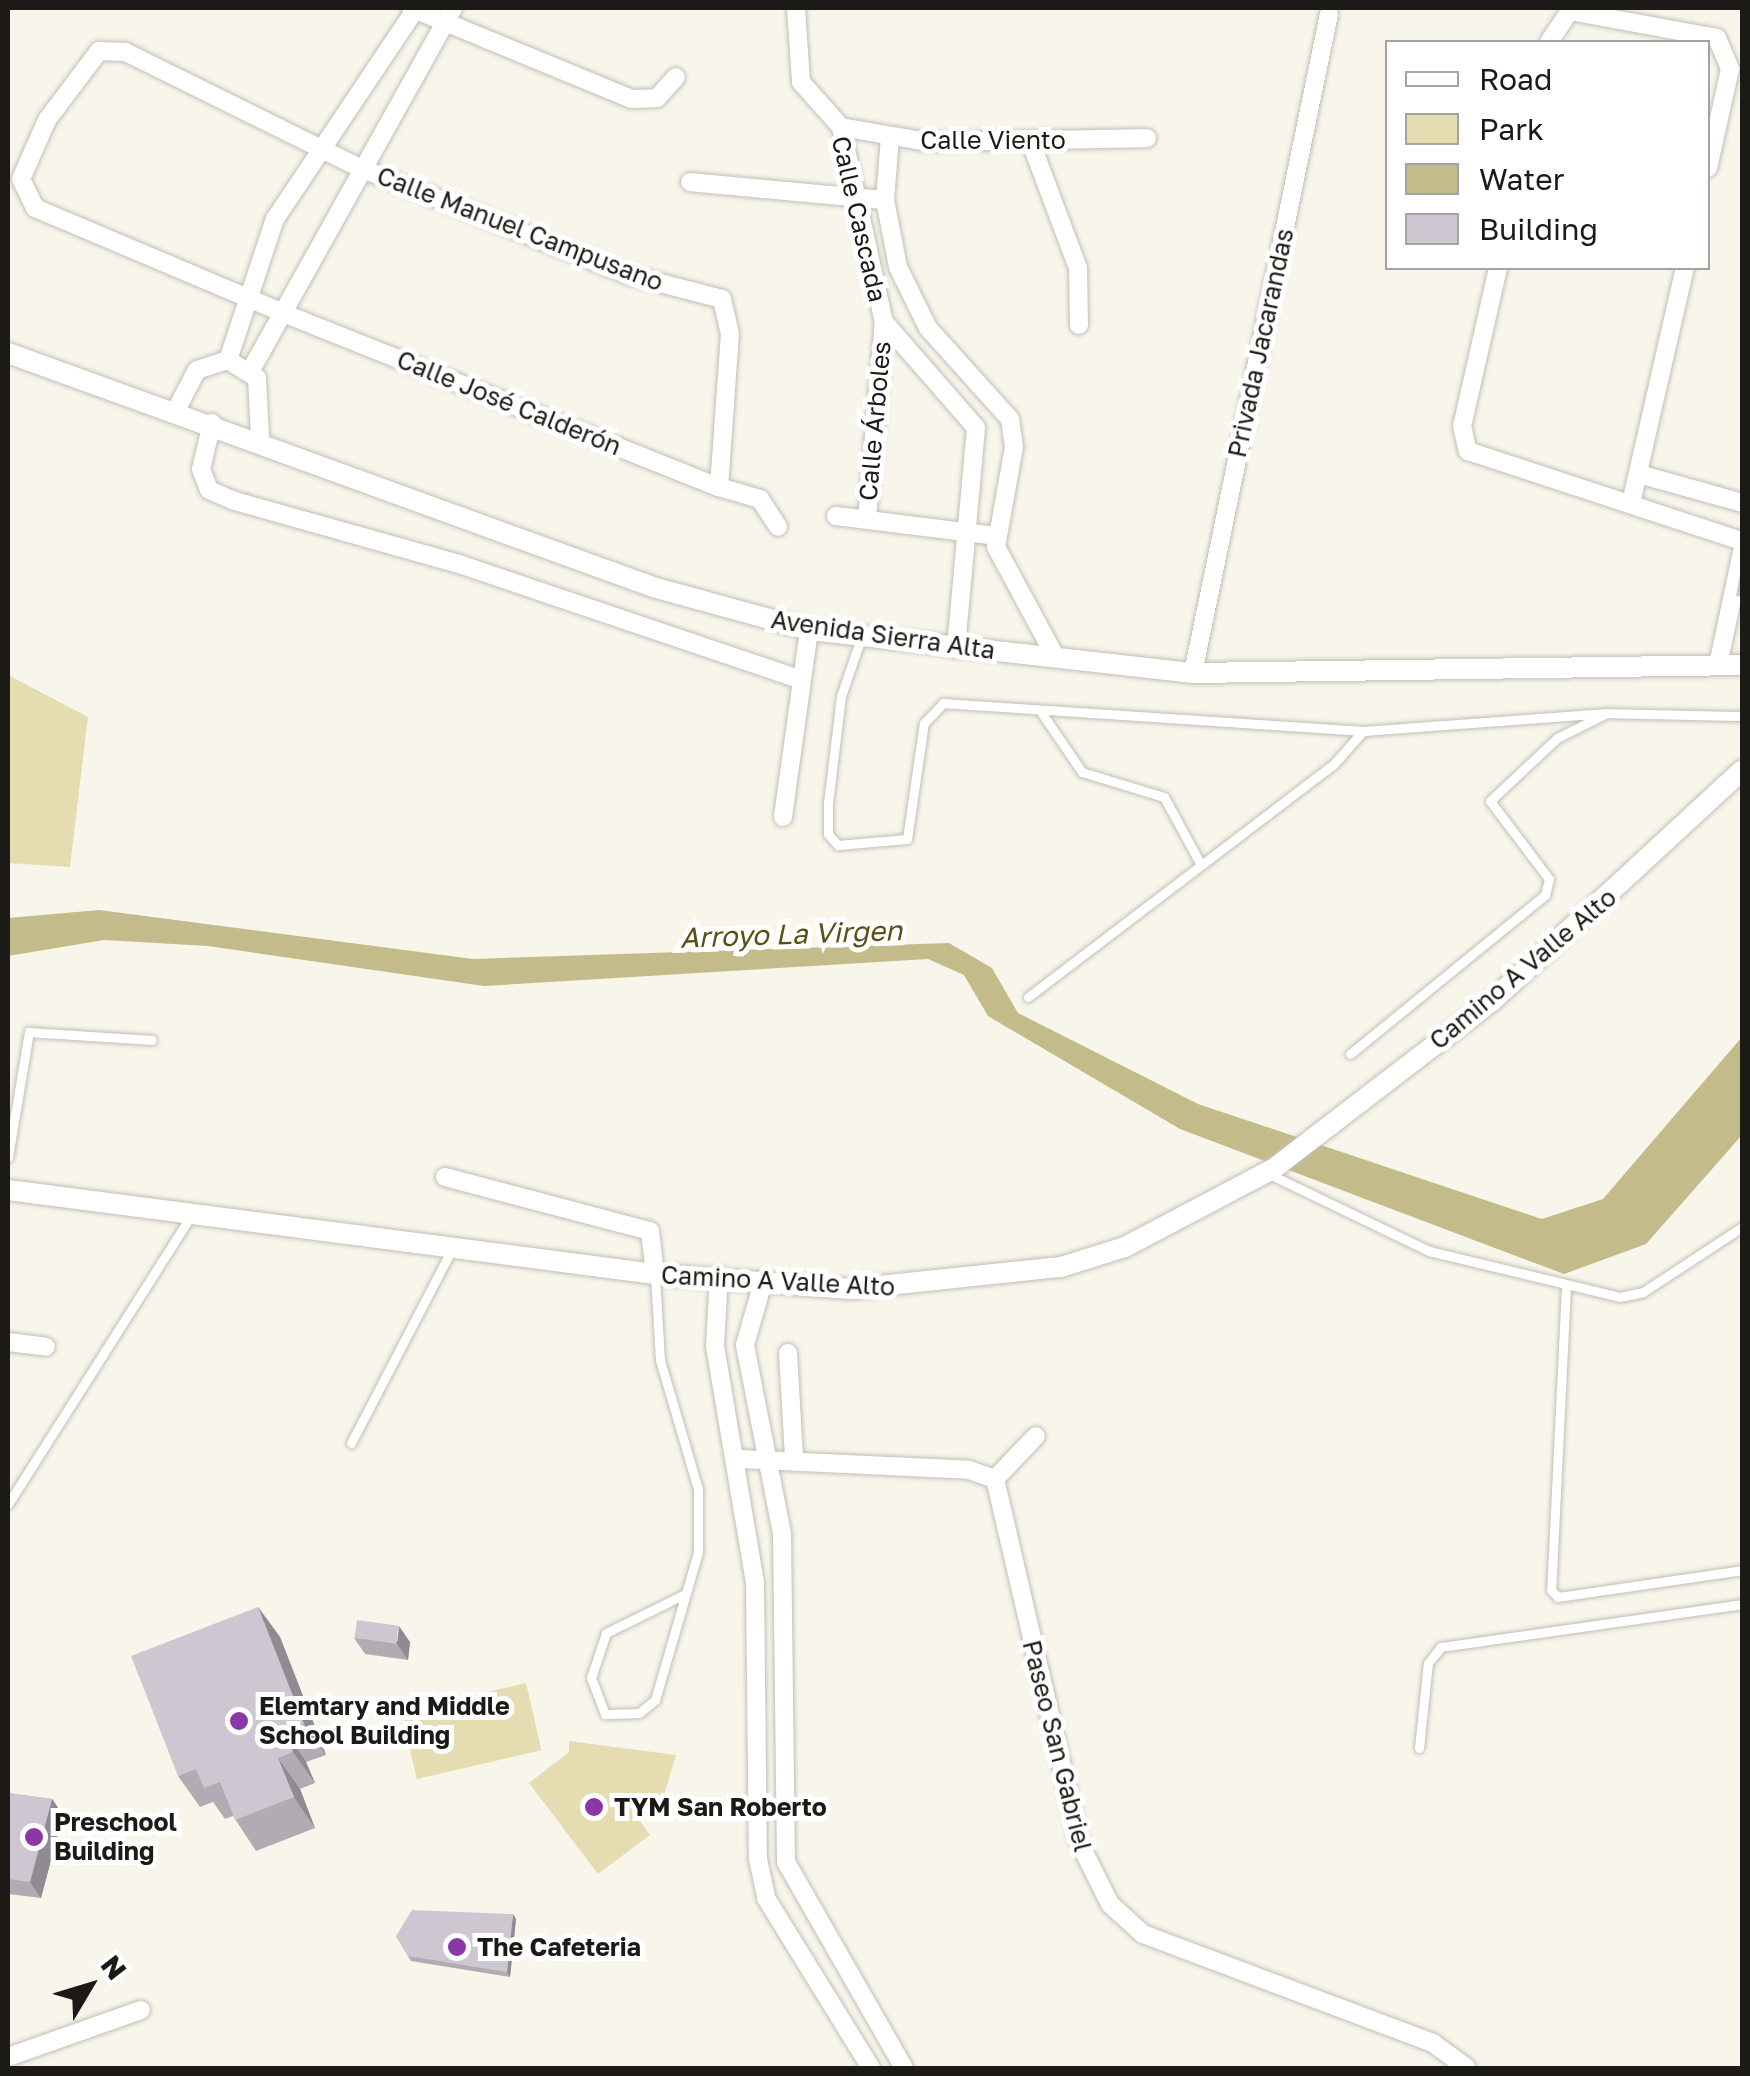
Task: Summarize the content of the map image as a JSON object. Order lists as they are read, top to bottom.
{
  "streets": {
    "street": [
      "Calle Viento",
      "Calle Cascada",
      "Calle Manuel Campusano",
      "Privada Jacarandas",
      "Calle José Calderón",
      "Calle Árboles",
      "Avenida Sierra Alta",
      "Camino A Valle Alto",
      "Paseo San Gabriel"
    ]
  },
  "crossings": [
    ["Calle Viento", "Calle Cascada"],
    ["Calle Cascada", "Calle Árboles"],
    ["Calle Cascada", "Avenida Sierra Alta"],
    ["Calle Manuel Campusano", "Calle José Calderón"],
    ["Privada Jacarandas", "Avenida Sierra Alta"]
  ],
  "water": ["Arroyo La Virgen"],
  "places": [
    "Elemtary and Middle School Building",
    "TYM San Roberto",
    "Preschool Building",
    "The Cafeteria"
  ],
  "legend": [
    "Road",
    "Park",
    "Water",
    "Building"
  ],
  "north": "top right"
}
